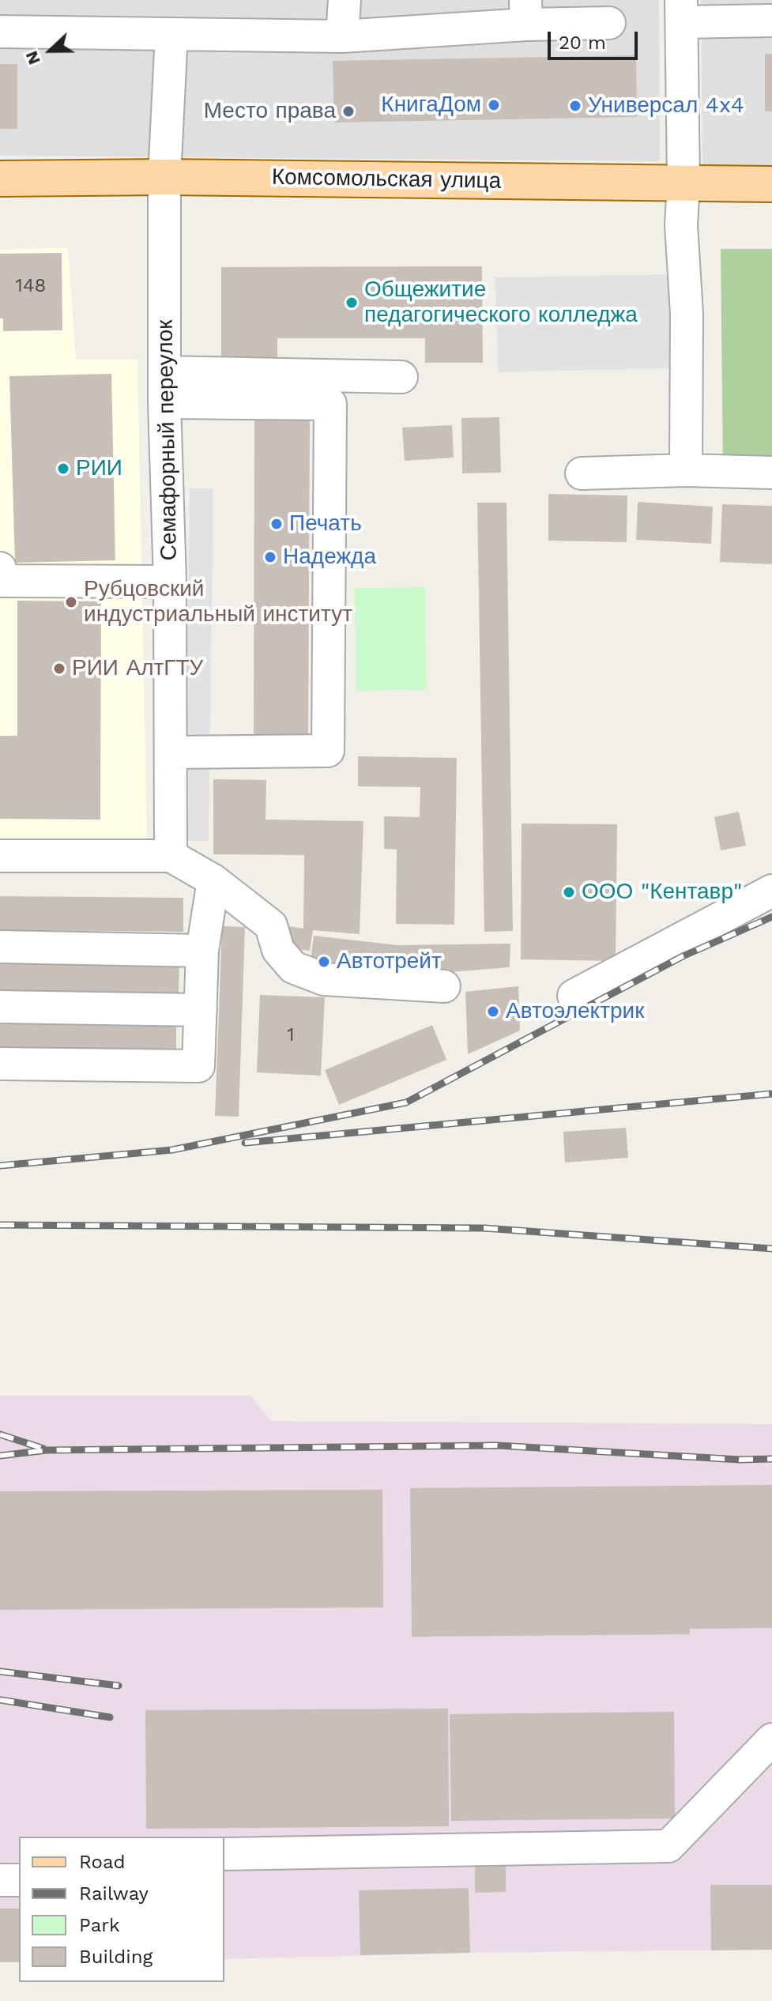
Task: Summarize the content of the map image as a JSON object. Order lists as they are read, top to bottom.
{
  "streets": {
    "main road": ["Комсомольская улица"],
    "street": ["Семафорный переулок"]
  },
  "crossings": [
    ["Комсомольская улица", "Семафорный переулок"]
  ],
  "places": [
    "КнигаДом",
    "Универсал 4x4",
    "Место права",
    "Общежитие педагогического колледжа",
    "РИИ",
    "Печать",
    "Надежда",
    "Рубцовский индустриальный институт",
    "РИИ АлтГТУ",
    "ООО \"Кентавр\"",
    "Автотрейт",
    "Автоэлектрик"
  ],
  "house_numbers": ["148", "1"],
  "legend": [
    "Road",
    "Railway",
    "Park",
    "Building"
  ],
  "scale_bar": "20 m",
  "north": "left"
}
